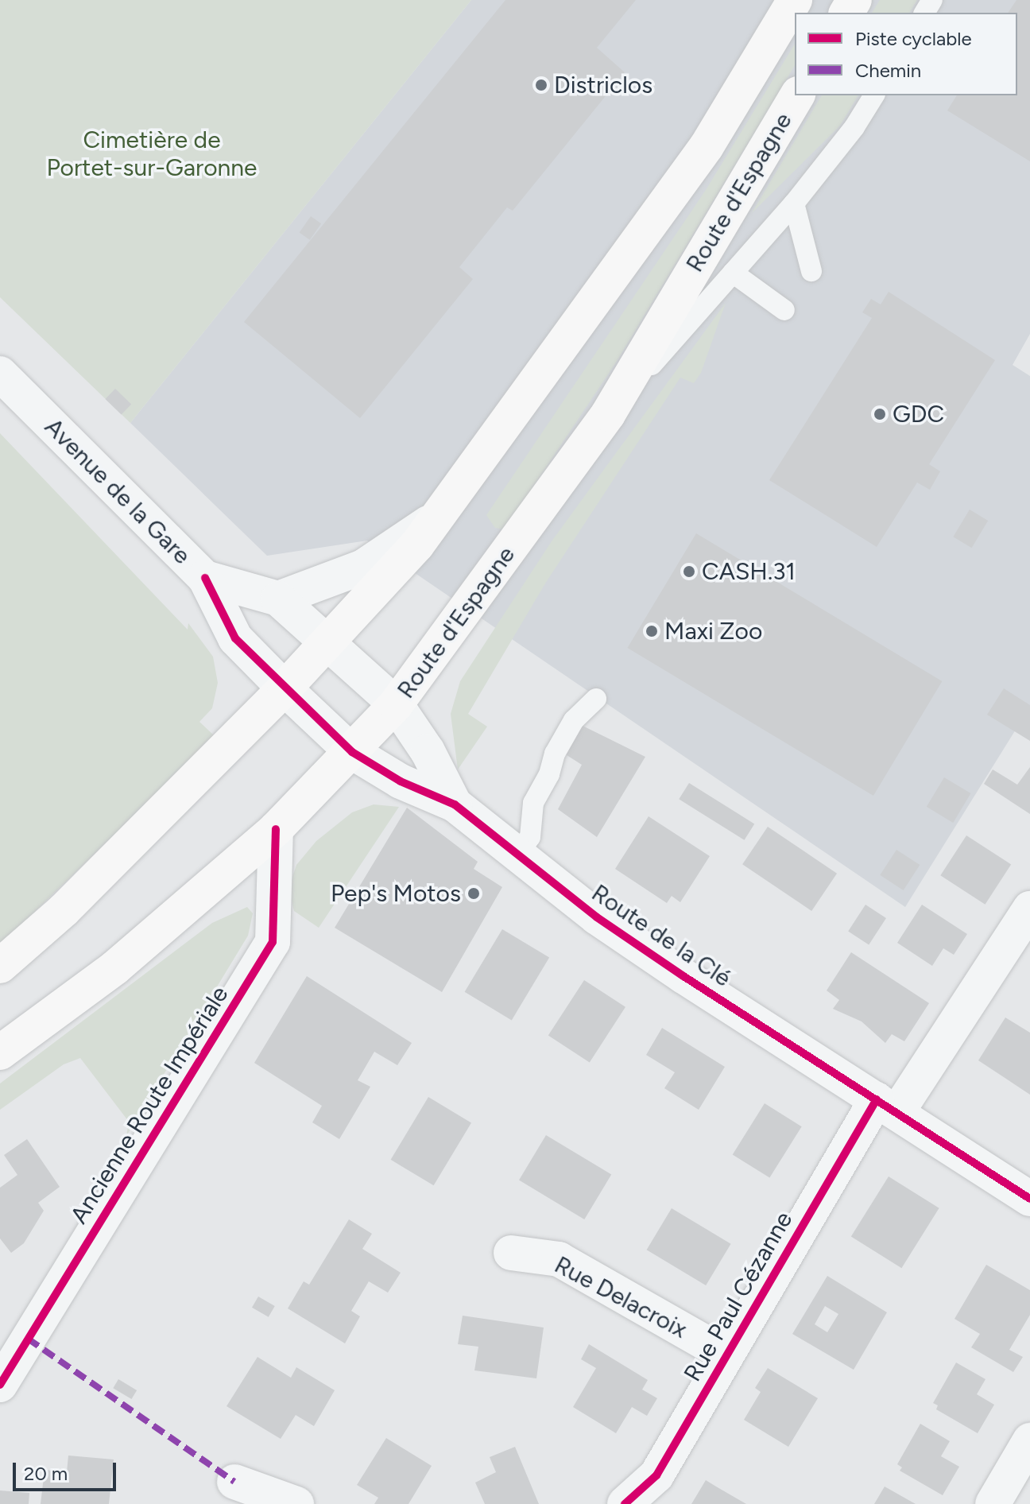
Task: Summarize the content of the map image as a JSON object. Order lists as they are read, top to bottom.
{
  "streets": {
    "main road": ["Route d'Espagne"],
    "street": [
      "Avenue de la Gare",
      "Route de la Clé",
      "Ancienne Route Impériale",
      "Rue Paul Cézanne",
      "Rue Delacroix"
    ]
  },
  "crossings": [
    ["Route d'Espagne", "Avenue de la Gare"],
    ["Route d'Espagne", "Route de la Clé"],
    ["Route d'Espagne", "Ancienne Route Impériale"],
    ["Avenue de la Gare", "Route de la Clé"],
    ["Route de la Clé", "Rue Paul Cézanne"],
    ["Rue Paul Cézanne", "Rue Delacroix"]
  ],
  "parks": ["Cimetière de Portet-sur-Garonne"],
  "places": [
    "Districlos",
    "GDC",
    "CASH.31",
    "Maxi Zoo",
    "Pep's Motos"
  ],
  "legend": ["Piste cyclable", "Chemin"],
  "scale_bar": "20 m"
}
